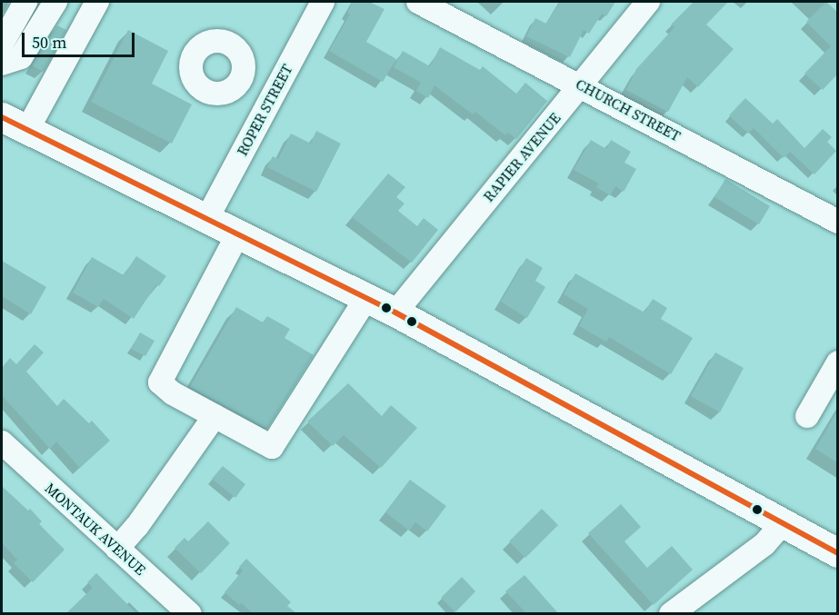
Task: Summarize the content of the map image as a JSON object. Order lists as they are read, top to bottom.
{
  "streets": {
    "street": [
      "ROPER STREET",
      "CHURCH STREET",
      "RAPIER AVENUE",
      "MONTAUK AVENUE"
    ]
  },
  "crossings": [
    ["CHURCH STREET", "RAPIER AVENUE"]
  ],
  "scale_bar": "50 m"
}
